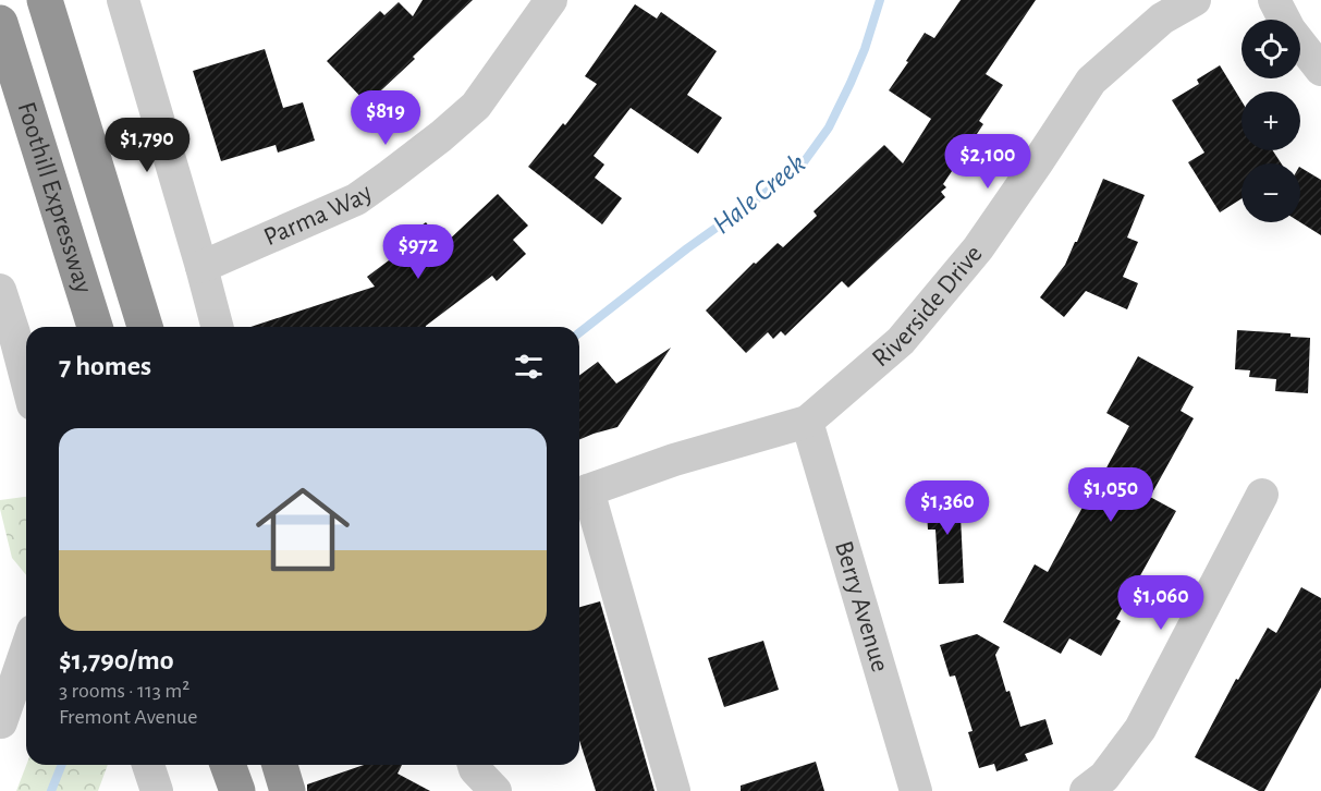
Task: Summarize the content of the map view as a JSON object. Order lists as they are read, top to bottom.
{
  "streets": {
    "highway": ["Foothill Expressway"],
    "street": ["Parma Way", "Riverside Drive", "Berry Avenue"]
  },
  "crossings": [
    ["Riverside Drive", "Berry Avenue"]
  ],
  "water": ["Hale Creek"],
  "page": {
    "map_buttons": ["+", "−"],
    "price": [
      "$819",
      "$1,790",
      "$2,100",
      "$972",
      "$1,050",
      "$1,360",
      "$1,060"
    ],
    "heading": "7 homes",
    "list": [
      {
        "name": "$1,790/mo",
        "note": "3 rooms · 113 m² · Fremont Avenue"
      }
    ]
  }
}
